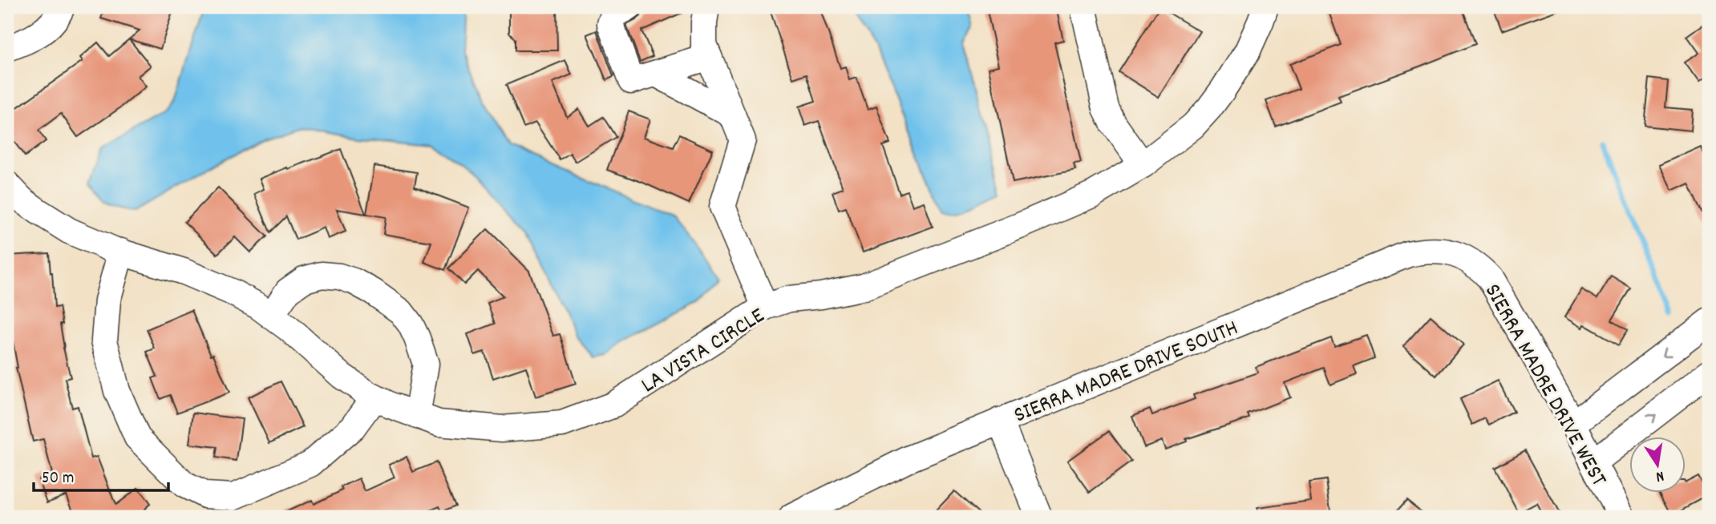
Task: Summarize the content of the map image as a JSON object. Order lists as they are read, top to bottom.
{
  "streets": {
    "street": ["LA VISTA CIRCLE", "SIERRA MADRE DRIVE SOUTH", "SIERRA MADRE DRIVE WEST"]
  },
  "crossings": [
    ["SIERRA MADRE DRIVE SOUTH", "SIERRA MADRE DRIVE WEST"]
  ],
  "scale_bar": "50 m",
  "north": "bottom"
}
